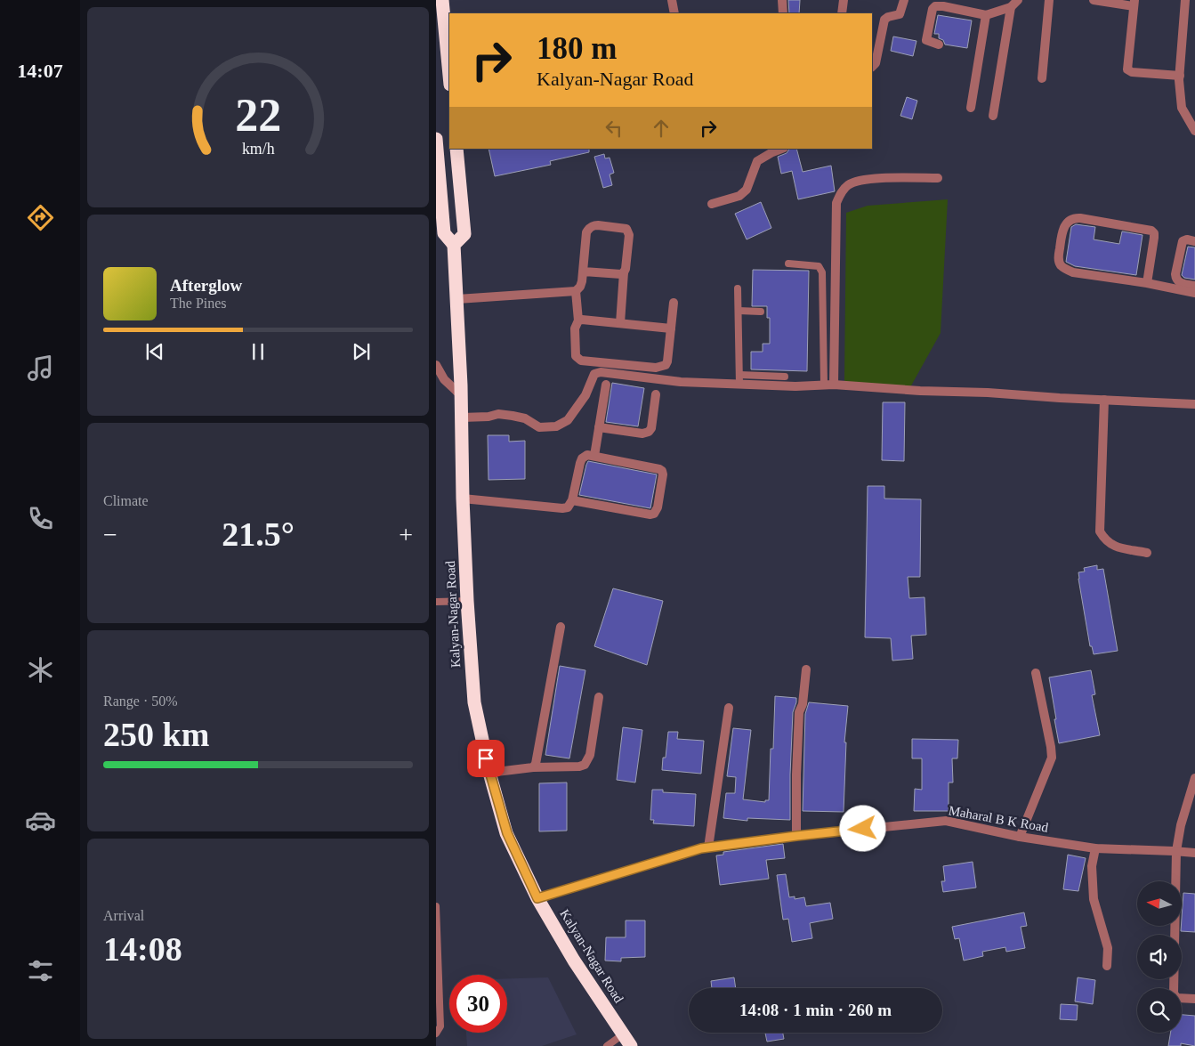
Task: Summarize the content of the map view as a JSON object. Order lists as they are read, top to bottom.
{
  "streets": {
    "highway": ["Kalyan-Nagar Road"],
    "street": ["Maharal B K Road"]
  },
  "crossings": [
    ["Kalyan-Nagar Road", "Maharal B K Road"]
  ],
  "north": "left",
  "page": {
    "tabs": "14:07",
    "turn": ["180 m", "Kalyan-Nagar Road"],
    "song": ["Afterglow", "The Pines"],
    "tile": [
      "Climate",
      ["Range · 50%", "250 km"],
      ["Arrival", "14:08"]
    ],
    "heat": ["−", "21.5°", "+"],
    "limit": "30",
    "trip": "14:08 · 1 min · 260 m",
    "gauge": ["22", "km/h"]
  }
}
